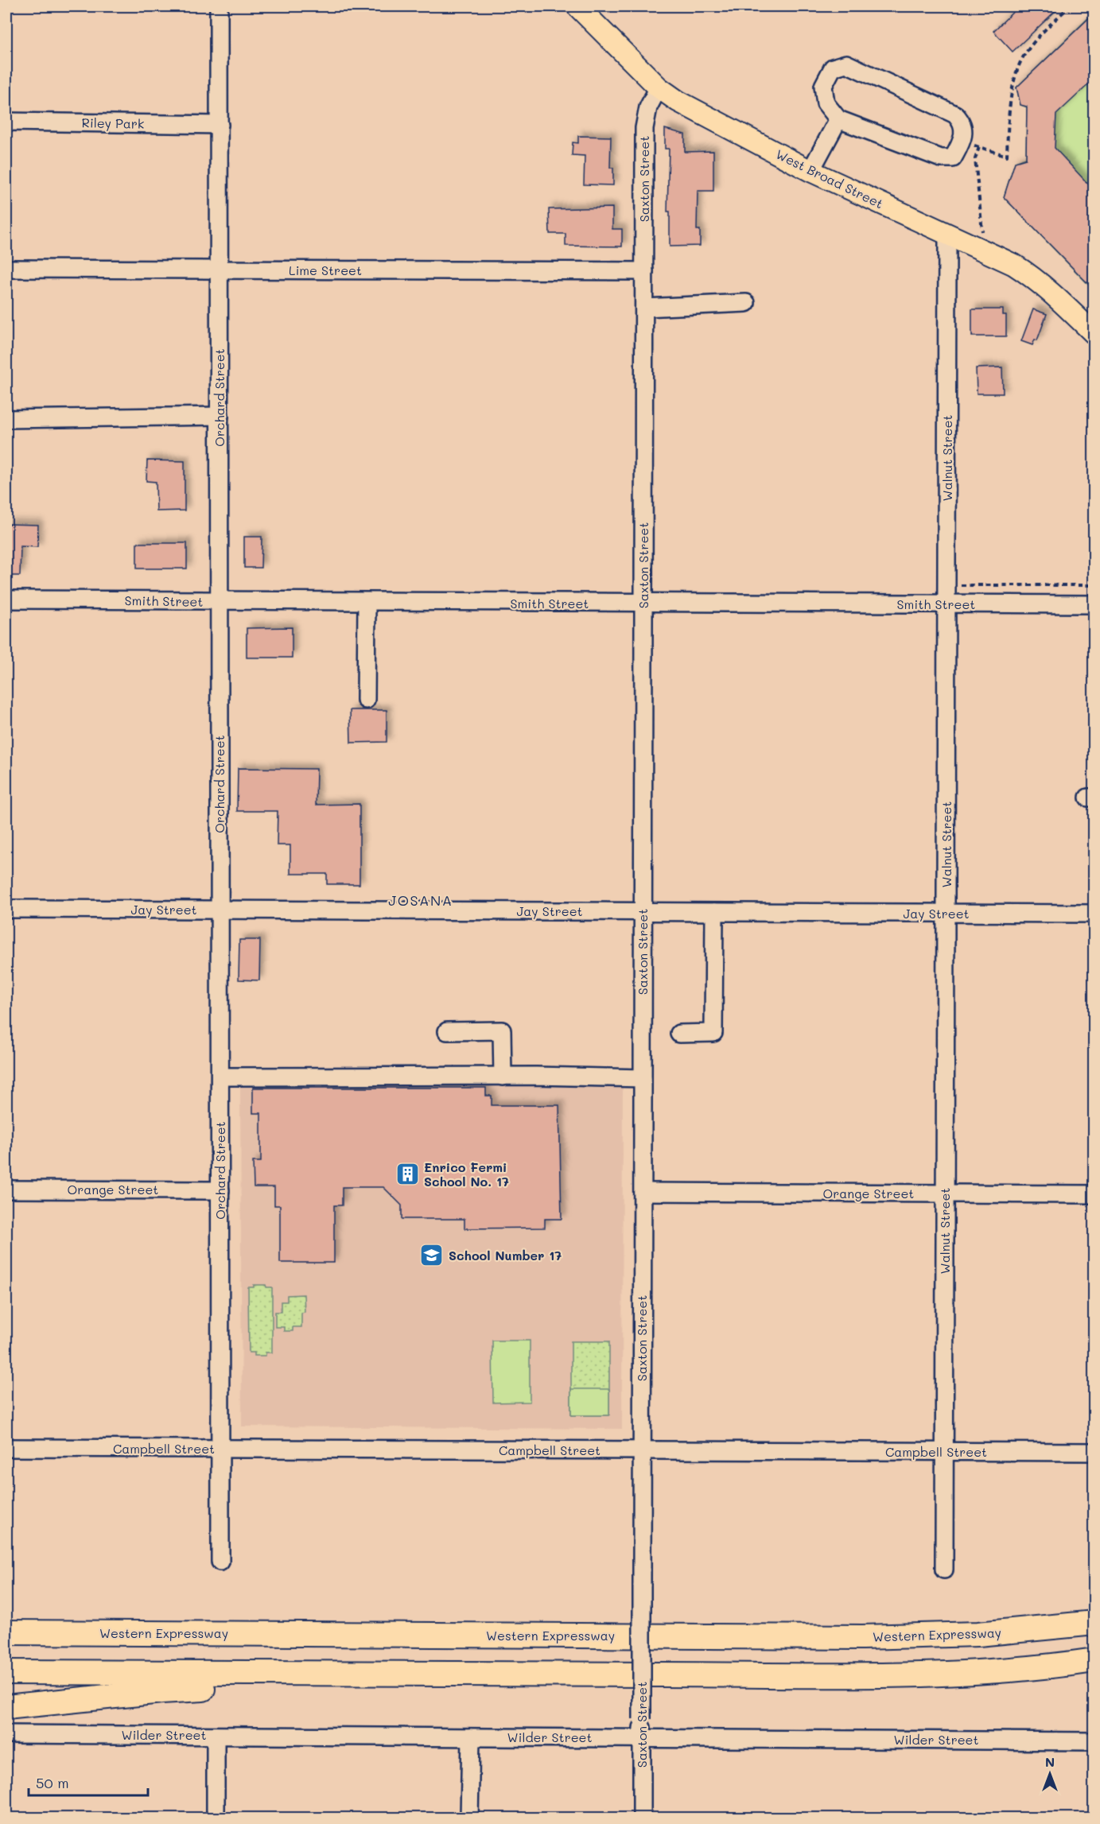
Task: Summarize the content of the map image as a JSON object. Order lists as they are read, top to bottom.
{
  "streets": {
    "highway": ["Western Expressway"],
    "main road": ["West Broad Street"],
    "street": [
      "Riley Park",
      "Saxton Street",
      "Lime Street",
      "Orchard Street",
      "Walnut Street",
      "Smith Street",
      "Jay Street",
      "Orange Street",
      "Campbell Street",
      "Wilder Street"
    ]
  },
  "crossings": [
    ["Riley Park", "Orchard Street"],
    ["Saxton Street", "West Broad Street"],
    ["Saxton Street", "Lime Street"],
    ["Saxton Street", "Smith Street"],
    ["Saxton Street", "Jay Street"],
    ["Saxton Street", "Orange Street"],
    ["Saxton Street", "Campbell Street"],
    ["Saxton Street", "Wilder Street"],
    ["West Broad Street", "Walnut Street"],
    ["Lime Street", "Orchard Street"],
    ["Orchard Street", "Smith Street"],
    ["Orchard Street", "Jay Street"],
    ["Orchard Street", "Orange Street"],
    ["Orchard Street", "Campbell Street"],
    ["Walnut Street", "Smith Street"],
    ["Walnut Street", "Jay Street"],
    ["Walnut Street", "Orange Street"],
    ["Walnut Street", "Campbell Street"]
  ],
  "districts": ["JOSANA"],
  "places": {
    "building": ["Enrico Fermi School No. 17"],
    "school or university": ["School Number 17"]
  },
  "scale_bar": "50 m",
  "north": "top"
}
